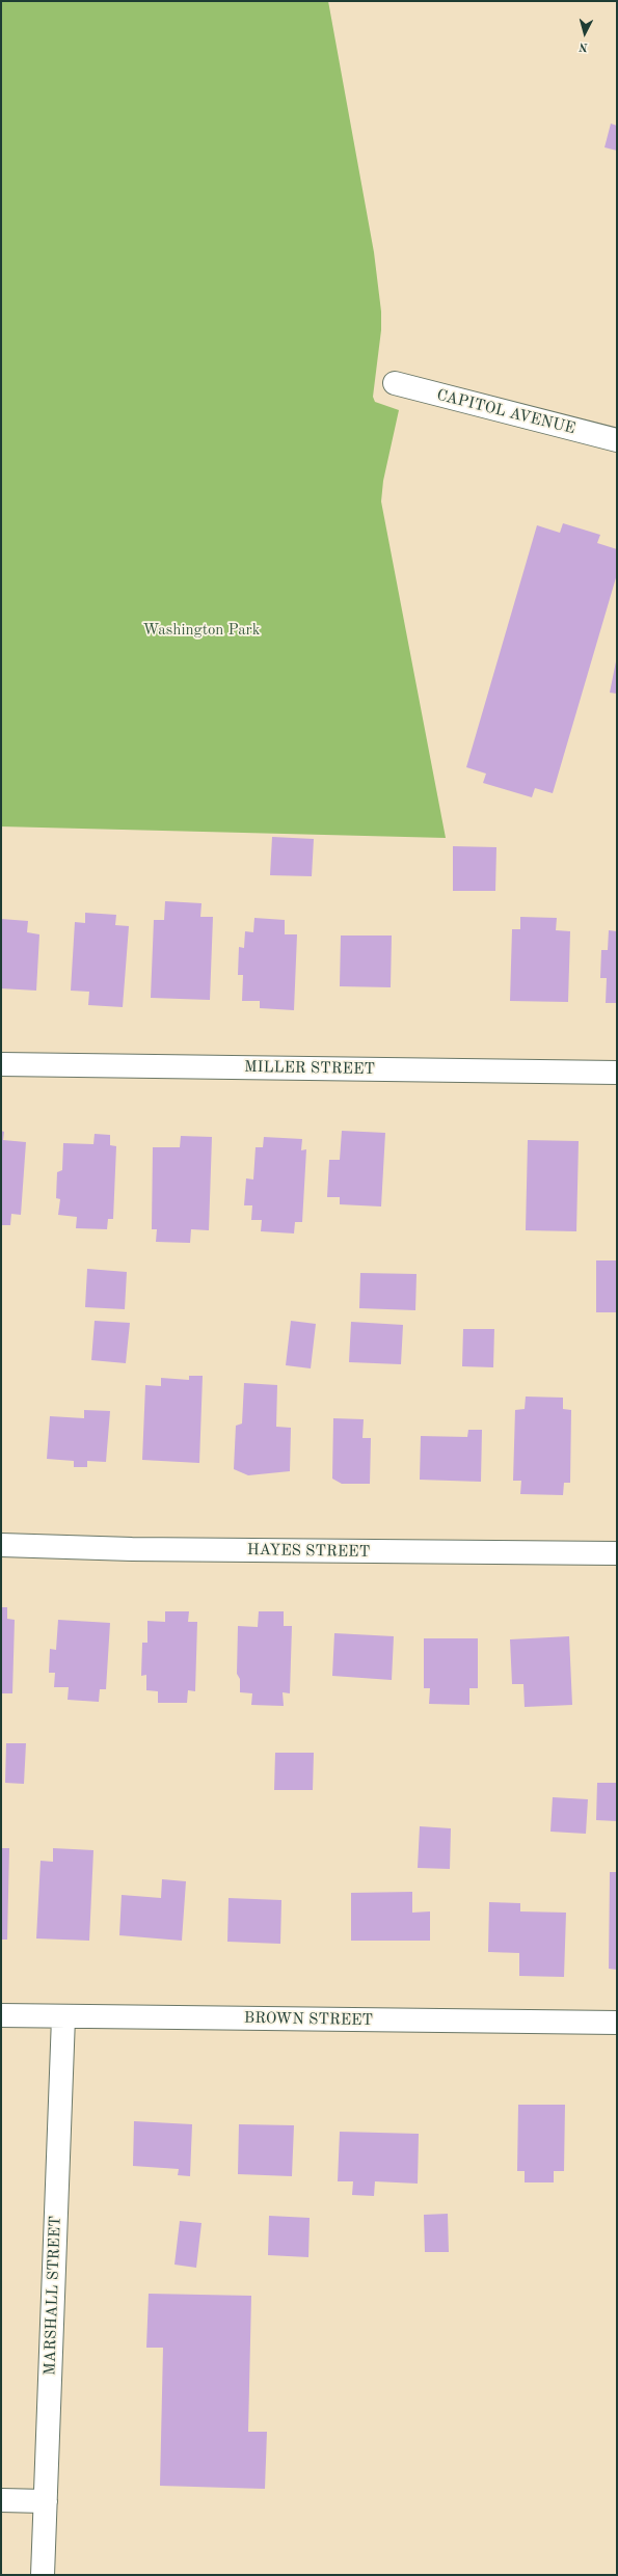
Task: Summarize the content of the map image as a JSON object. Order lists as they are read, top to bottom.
{
  "streets": {
    "street": [
      "CAPITOL AVENUE",
      "MILLER STREET",
      "HAYES STREET",
      "BROWN STREET",
      "MARSHALL STREET"
    ]
  },
  "crossings": [
    ["BROWN STREET", "MARSHALL STREET"]
  ],
  "parks": ["Washington Park"],
  "north": "bottom"
}
